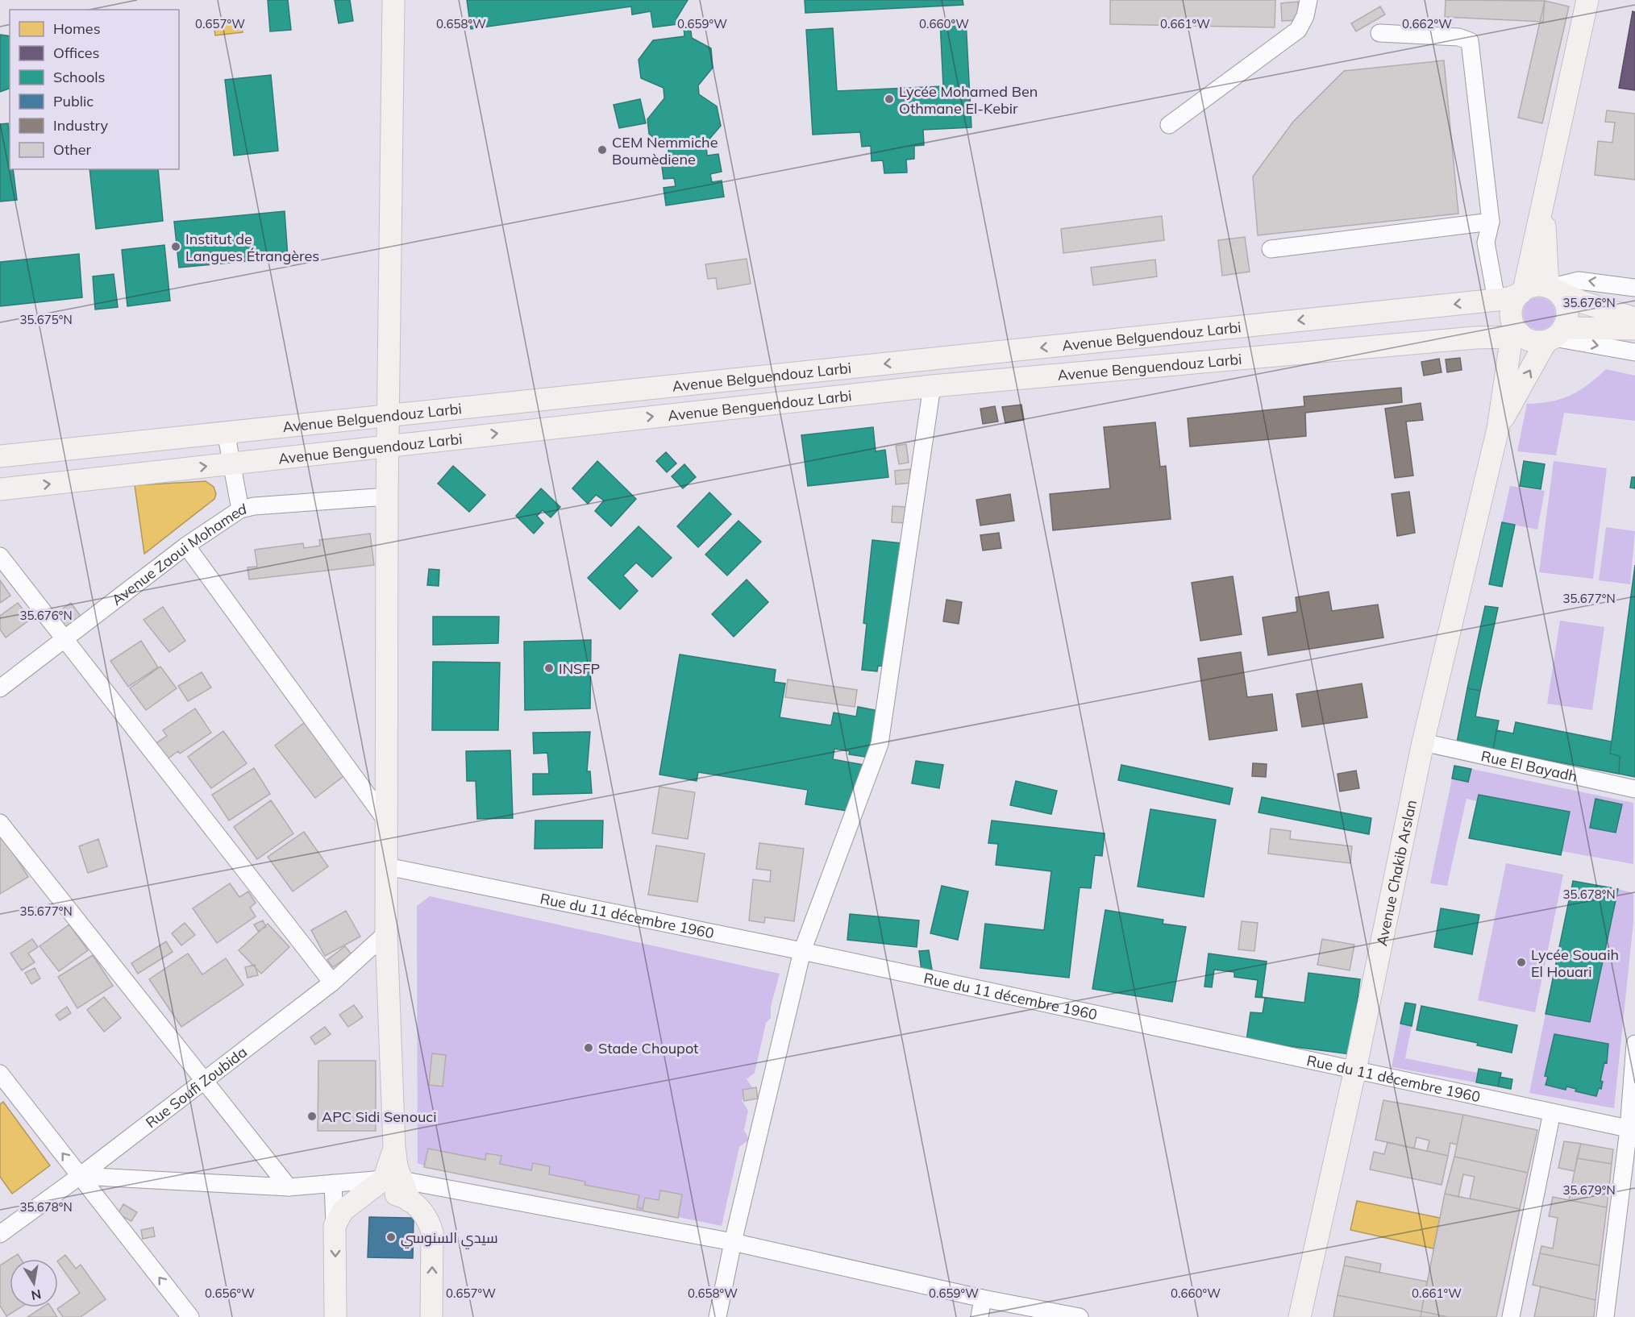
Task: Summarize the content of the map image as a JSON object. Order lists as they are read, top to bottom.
{
  "streets": {
    "main road": ["Avenue Belguendouz Larbi", "Avenue Benguendouz Larbi", "Avenue Chakib Arslan"],
    "street": [
      "Avenue Zaoui Mohamed",
      "Rue El Bayadh",
      "Rue du 11 décembre 1960",
      "Rue Soufi Zoubida"
    ]
  },
  "crossings": [
    ["Avenue Belguendouz Larbi", "Avenue Benguendouz Larbi"],
    ["Rue El Bayadh", "Avenue Chakib Arslan"],
    ["Avenue Chakib Arslan", "Rue du 11 décembre 1960"]
  ],
  "one_way": ["Avenue Belguendouz Larbi", "Avenue Benguendouz Larbi"],
  "places": [
    "Lycée Mohamed Ben Othmane El-Kebir",
    "CEM Nemmiche Boumèdiene",
    "Institut de Langues Étrangères",
    "INSFP",
    "Lycée Souaih El Houari",
    "Stade Choupot",
    "APC Sidi Senouci",
    "سيدي السنوسي"
  ],
  "legend": [
    "Homes",
    "Offices",
    "Schools",
    "Public",
    "Industry",
    "Other"
  ],
  "north": "bottom",
  "coordinates": [
    "0.657°W",
    "0.658°W",
    "0.659°W",
    "0.660°W",
    "0.661°W",
    "0.662°W",
    "35.676°N",
    "35.675°N",
    "35.677°N",
    "35.678°N",
    "35.679°N",
    "0.656°W"
  ]
}
